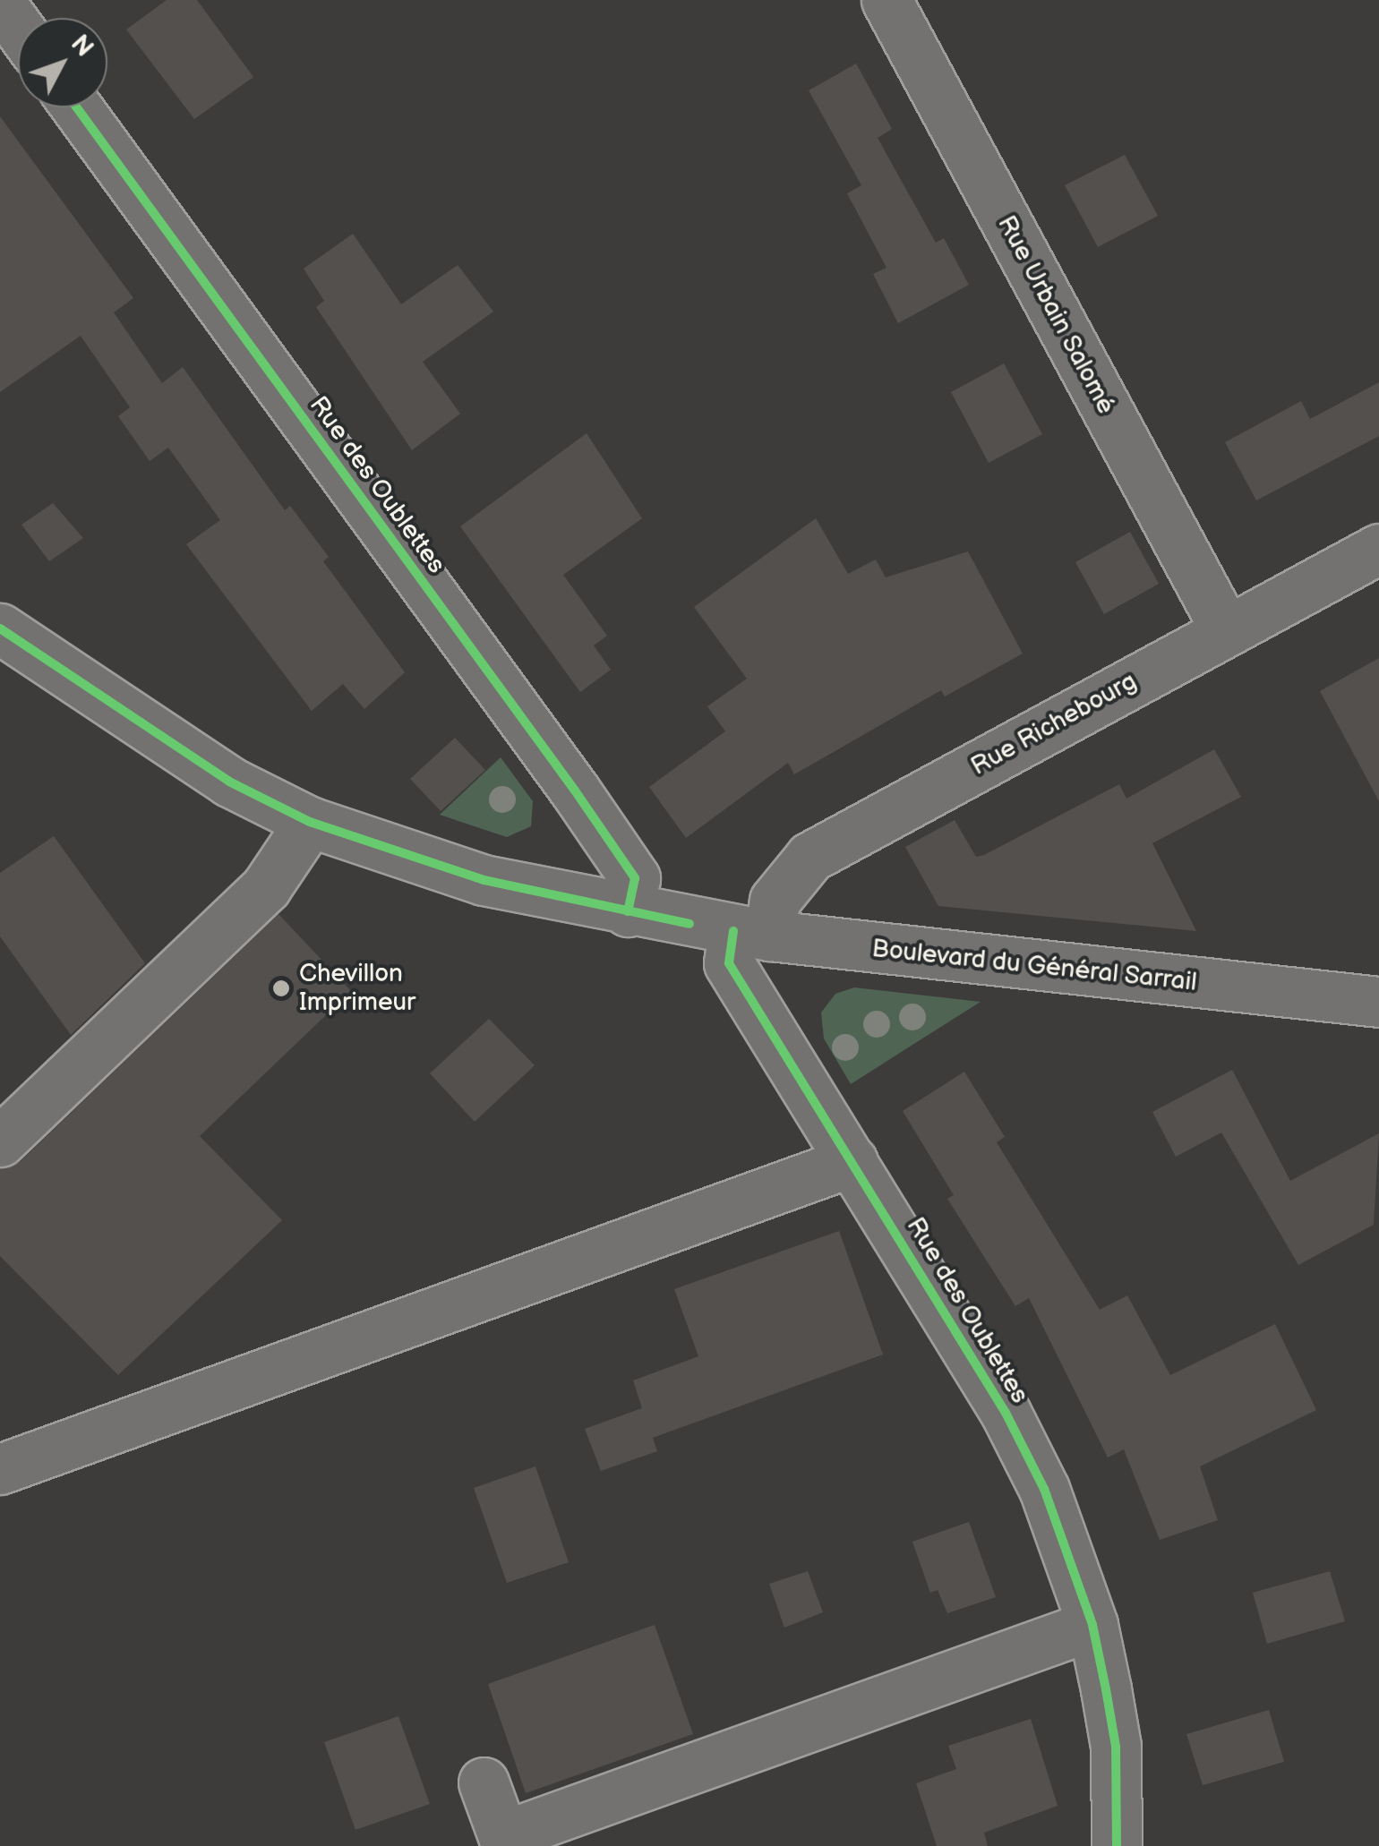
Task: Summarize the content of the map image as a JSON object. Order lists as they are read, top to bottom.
{
  "streets": {
    "street": [
      "Rue Urbain Salomé",
      "Rue des Oublettes",
      "Rue Richebourg",
      "Boulevard du Général Sarrail"
    ]
  },
  "crossings": [
    ["Rue Urbain Salomé", "Rue Richebourg"],
    ["Rue des Oublettes", "Rue Richebourg"],
    ["Rue des Oublettes", "Boulevard du Général Sarrail"],
    ["Rue Richebourg", "Boulevard du Général Sarrail"]
  ],
  "places": ["Chevillon Imprimeur"],
  "north": "top right"
}
